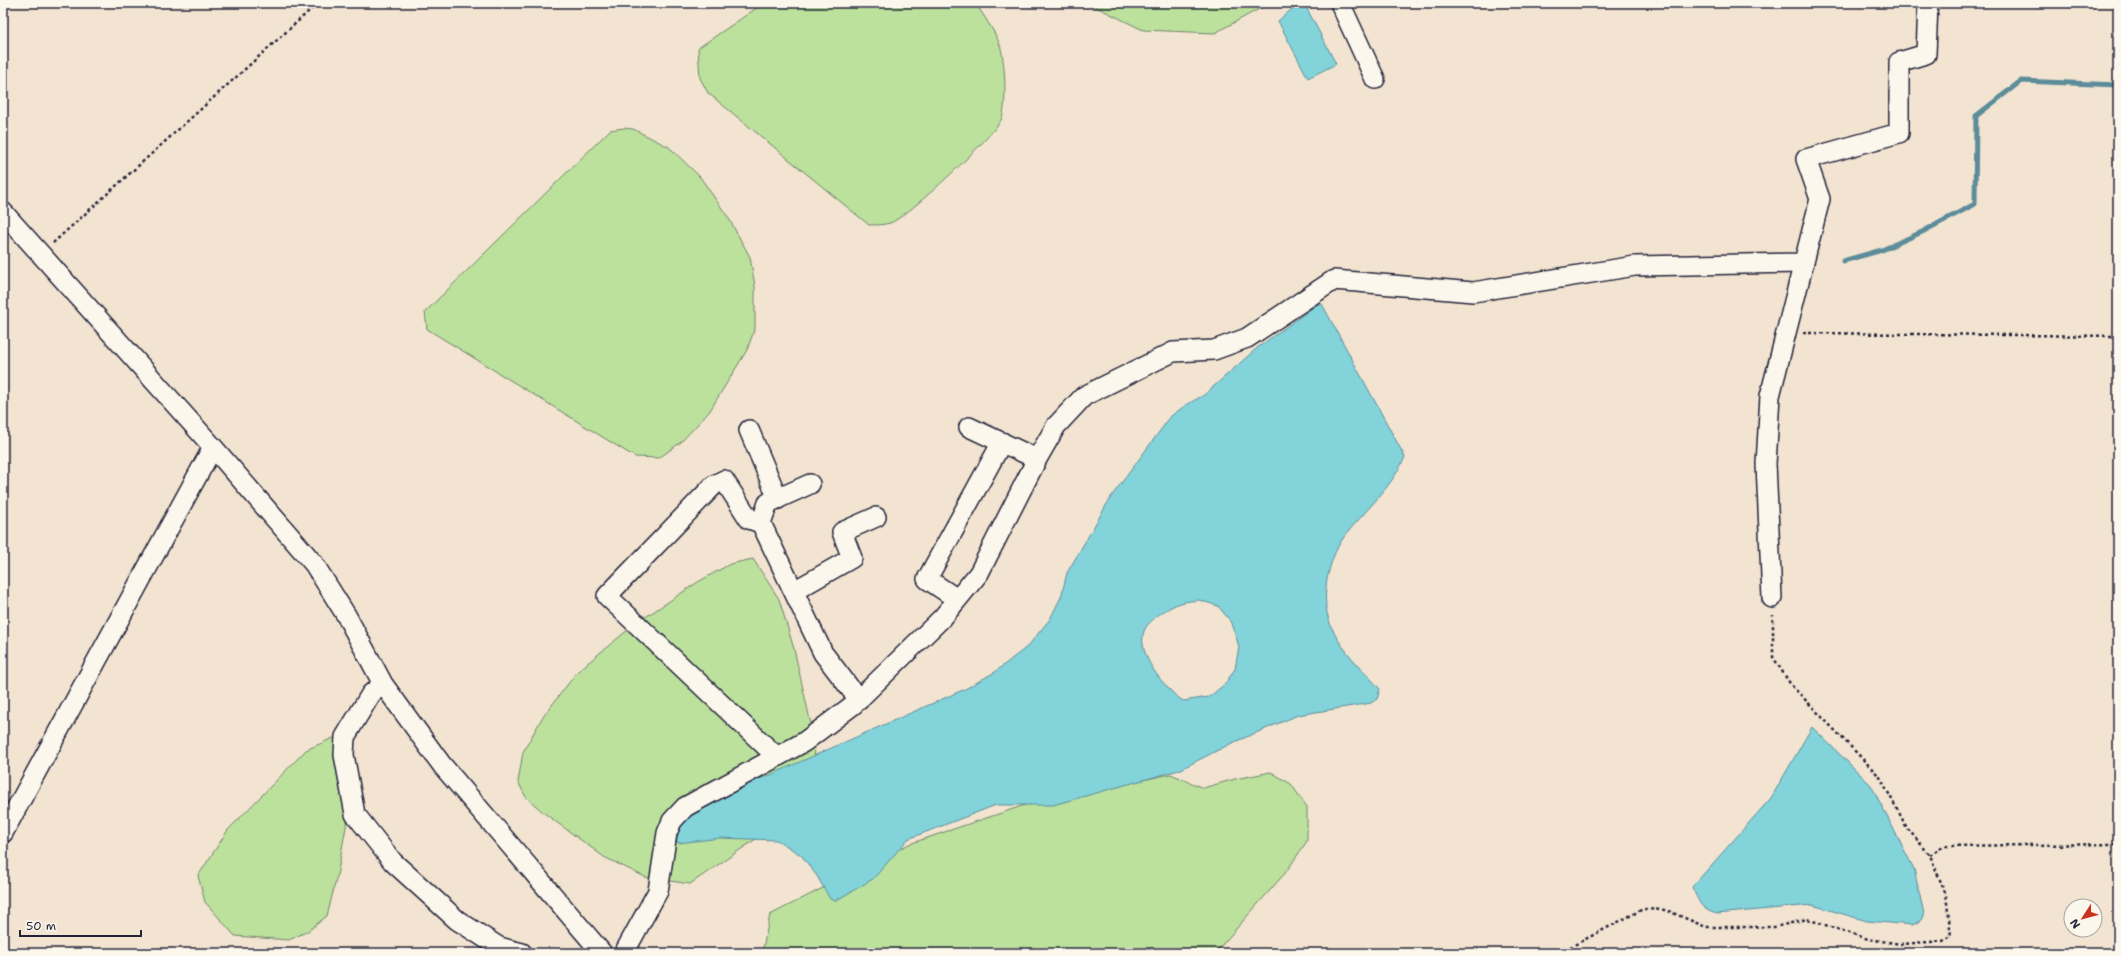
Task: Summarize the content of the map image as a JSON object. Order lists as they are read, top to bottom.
{
  "scale_bar": "50 m",
  "north": "bottom left"
}
